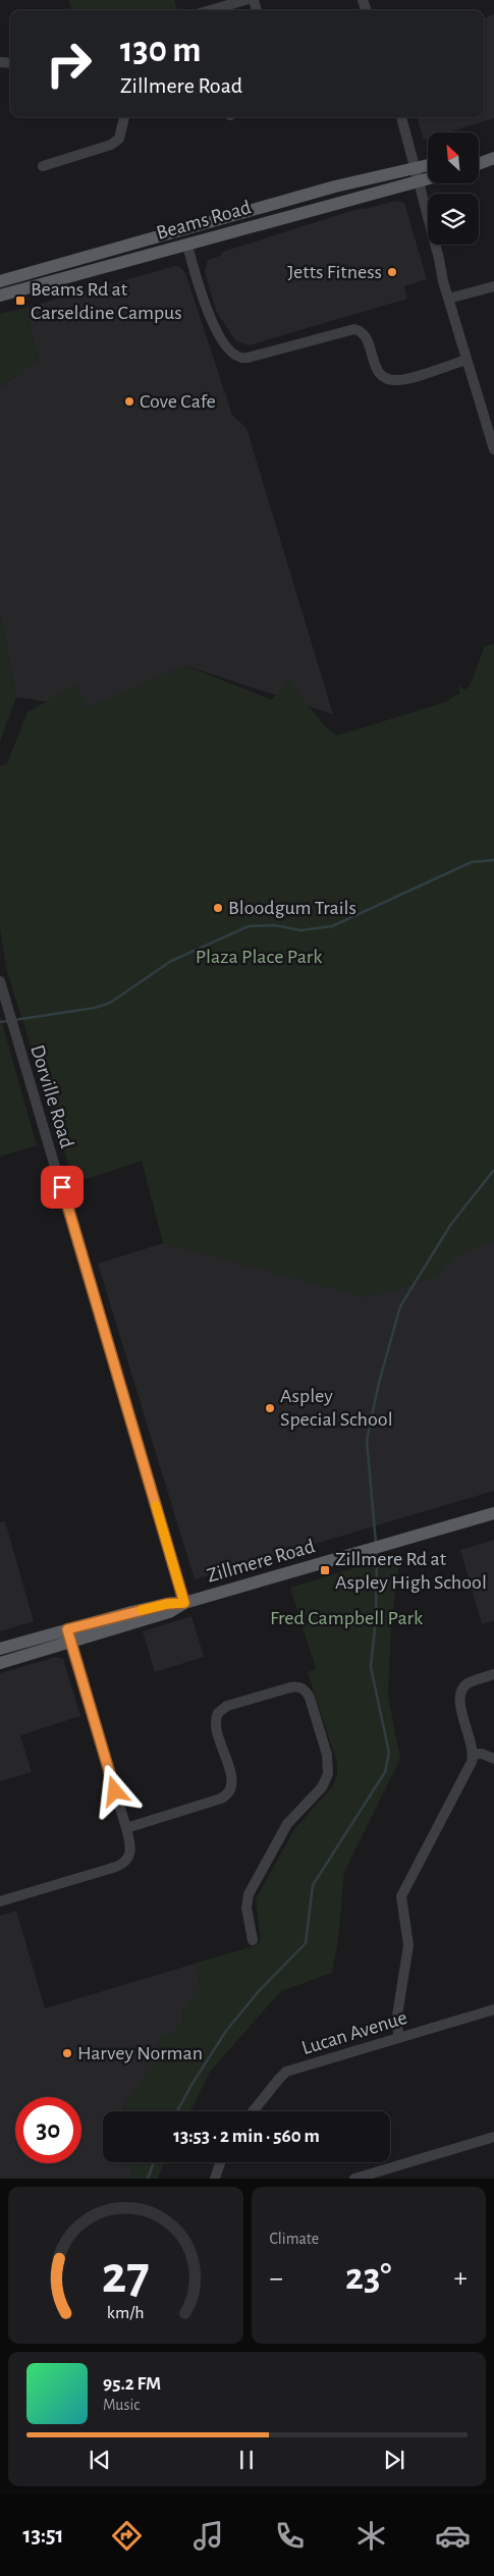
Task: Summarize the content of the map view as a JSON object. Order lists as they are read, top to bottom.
{
  "streets": {
    "main road": ["Beams Road", "Zillmere Road"],
    "street": ["Dorville Road", "Lucan Avenue"]
  },
  "crossings": [
    ["Dorville Road", "Zillmere Road"]
  ],
  "parks": ["Plaza Place Park", "Fred Campbell Park"],
  "places": {
    "other": [
      "Jetts Fitness",
      "Cove Cafe",
      "Bloodgum Trails",
      "Aspley Special School",
      "Harvey Norman"
    ],
    "transit": ["Beams Rd at Carseldine Campus", "Zillmere Rd at Aspley High School"]
  },
  "north": "top left",
  "page": {
    "turn": ["130 m", "Zillmere Road"],
    "limit": "30",
    "trip": "13:53 · 2 min · 560 m",
    "tile": "Climate",
    "heat": ["−", "23°", "+"],
    "song": ["95.2 FM", "Music"],
    "tabs": "13:51",
    "gauge": ["27", "km/h"]
  }
}
